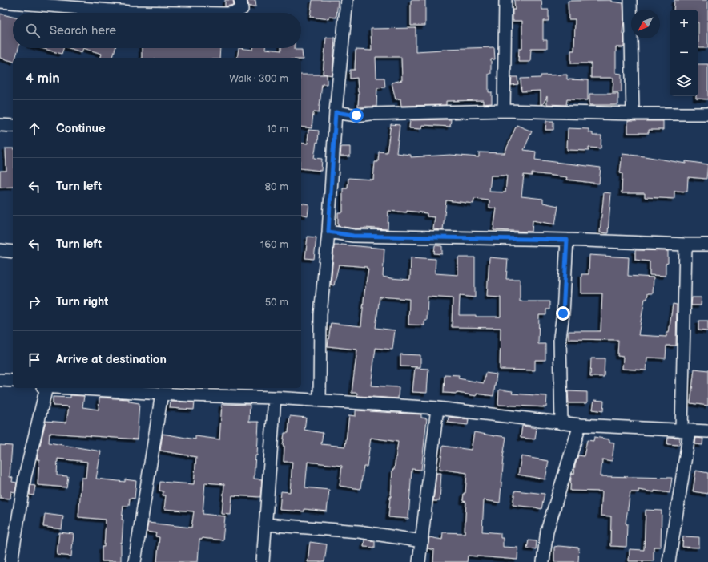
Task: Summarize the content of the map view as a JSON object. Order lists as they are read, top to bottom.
{
  "north": "bottom left",
  "page": {
    "map_buttons": ["+", "−"],
    "search": "Search here",
    "heading": ["4 min", "Walk · 300 m"],
    "list": [
      ["Continue", "10 m"],
      ["Turn left", "80 m"],
      ["Turn left", "160 m"],
      ["Turn right", "50 m"],
      "Arrive at destination"
    ]
  }
}
